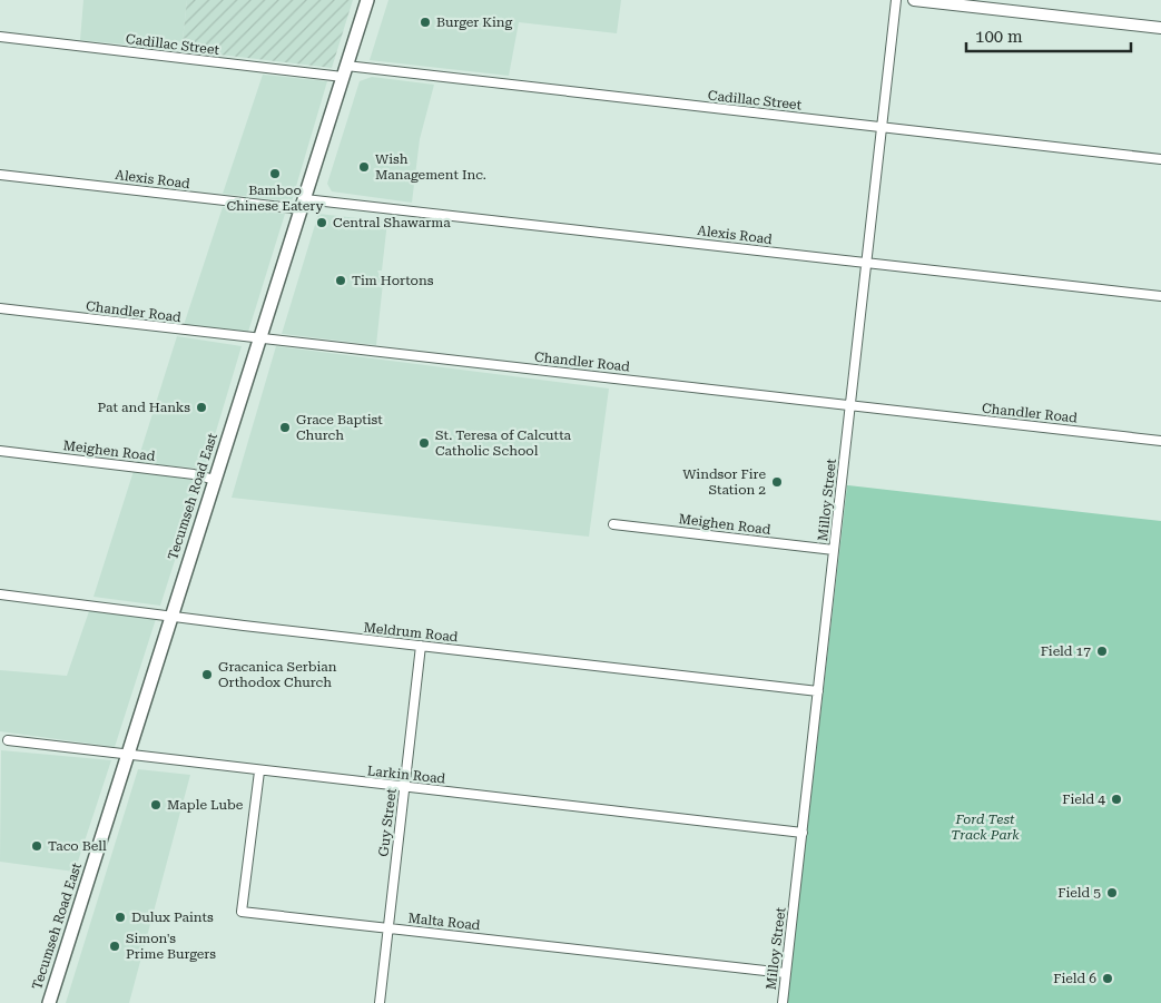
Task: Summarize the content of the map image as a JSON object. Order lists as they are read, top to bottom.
{
  "streets": {
    "main road": ["Tecumseh Road East"],
    "street": [
      "Cadillac Street",
      "Alexis Road",
      "Chandler Road",
      "Meighen Road",
      "Milloy Street",
      "Meldrum Road",
      "Larkin Road",
      "Guy Street",
      "Malta Road"
    ]
  },
  "crossings": [
    ["Cadillac Street", "Tecumseh Road East"],
    ["Cadillac Street", "Milloy Street"],
    ["Alexis Road", "Tecumseh Road East"],
    ["Alexis Road", "Milloy Street"],
    ["Chandler Road", "Tecumseh Road East"],
    ["Chandler Road", "Milloy Street"],
    ["Meighen Road", "Tecumseh Road East"],
    ["Meighen Road", "Milloy Street"],
    ["Tecumseh Road East", "Meldrum Road"],
    ["Tecumseh Road East", "Larkin Road"],
    ["Milloy Street", "Meldrum Road"],
    ["Milloy Street", "Larkin Road"],
    ["Milloy Street", "Malta Road"],
    ["Meldrum Road", "Guy Street"],
    ["Larkin Road", "Guy Street"],
    ["Larkin Road", "Malta Road"],
    ["Guy Street", "Malta Road"]
  ],
  "parks": ["Ford Test Track Park"],
  "places": [
    "Burger King",
    "Wish Management Inc.",
    "Bamboo Chinese Eatery",
    "Central Shawarma",
    "Tim Hortons",
    "Pat and Hanks",
    "Grace Baptist Church",
    "St. Teresa of Calcutta Catholic School",
    "Windsor Fire Station 2",
    "Field 17",
    "Gracanica Serbian Orthodox Church",
    "Field 4",
    "Maple Lube",
    "Taco Bell",
    "Field 5",
    "Dulux Paints",
    "Simon's Prime Burgers",
    "Field 6"
  ],
  "scale_bar": "100 m"
}
